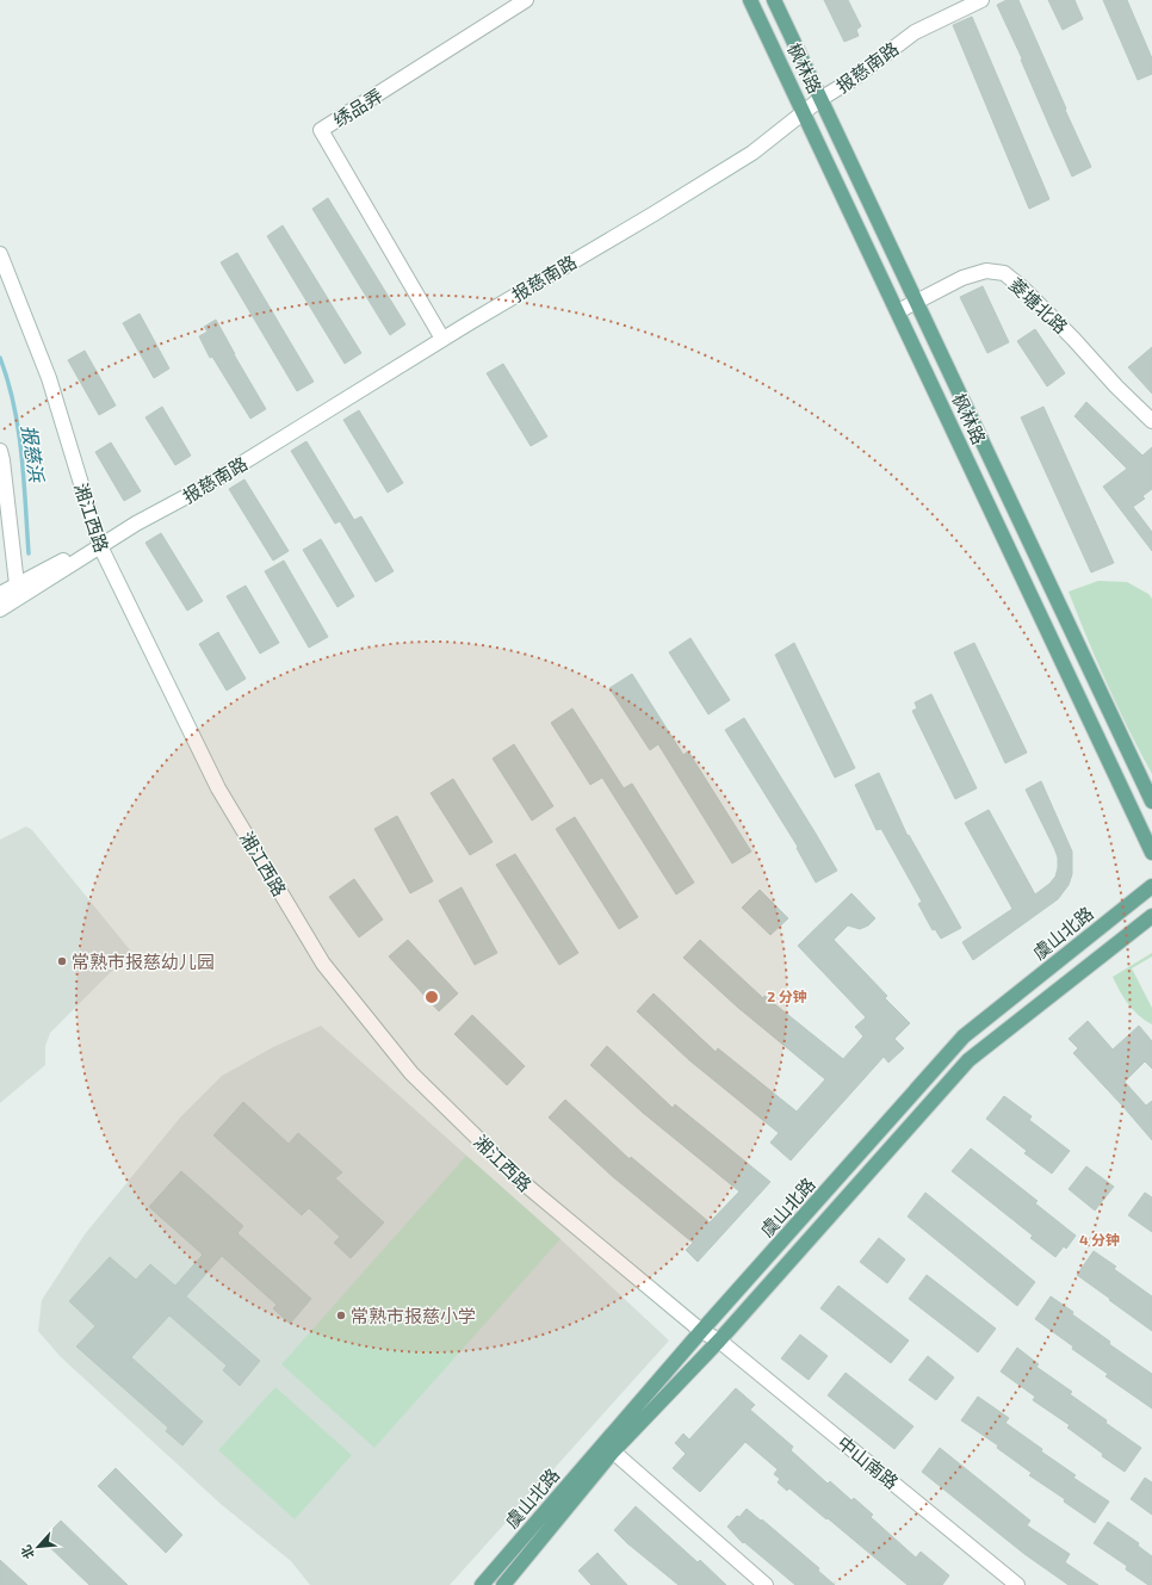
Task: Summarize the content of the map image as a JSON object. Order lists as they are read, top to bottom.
{
  "streets": {
    "main road": ["枫林路", "虞山北路"],
    "street": [
      "报慈南路",
      "绣品弄",
      "菱塘北路",
      "湘江西路",
      "中山南路"
    ]
  },
  "crossings": [
    ["报慈南路", "枫林路"],
    ["报慈南路", "绣品弄"],
    ["报慈南路", "湘江西路"],
    ["枫林路", "菱塘北路"],
    ["湘江西路", "虞山北路"],
    ["湘江西路", "中山南路"],
    ["虞山北路", "中山南路"]
  ],
  "water": ["报慈浜"],
  "places": ["常熟市报慈幼儿园", "常熟市报慈小学"],
  "north": "bottom left",
  "rings": ["2 分钟", "4 分钟"]
}
